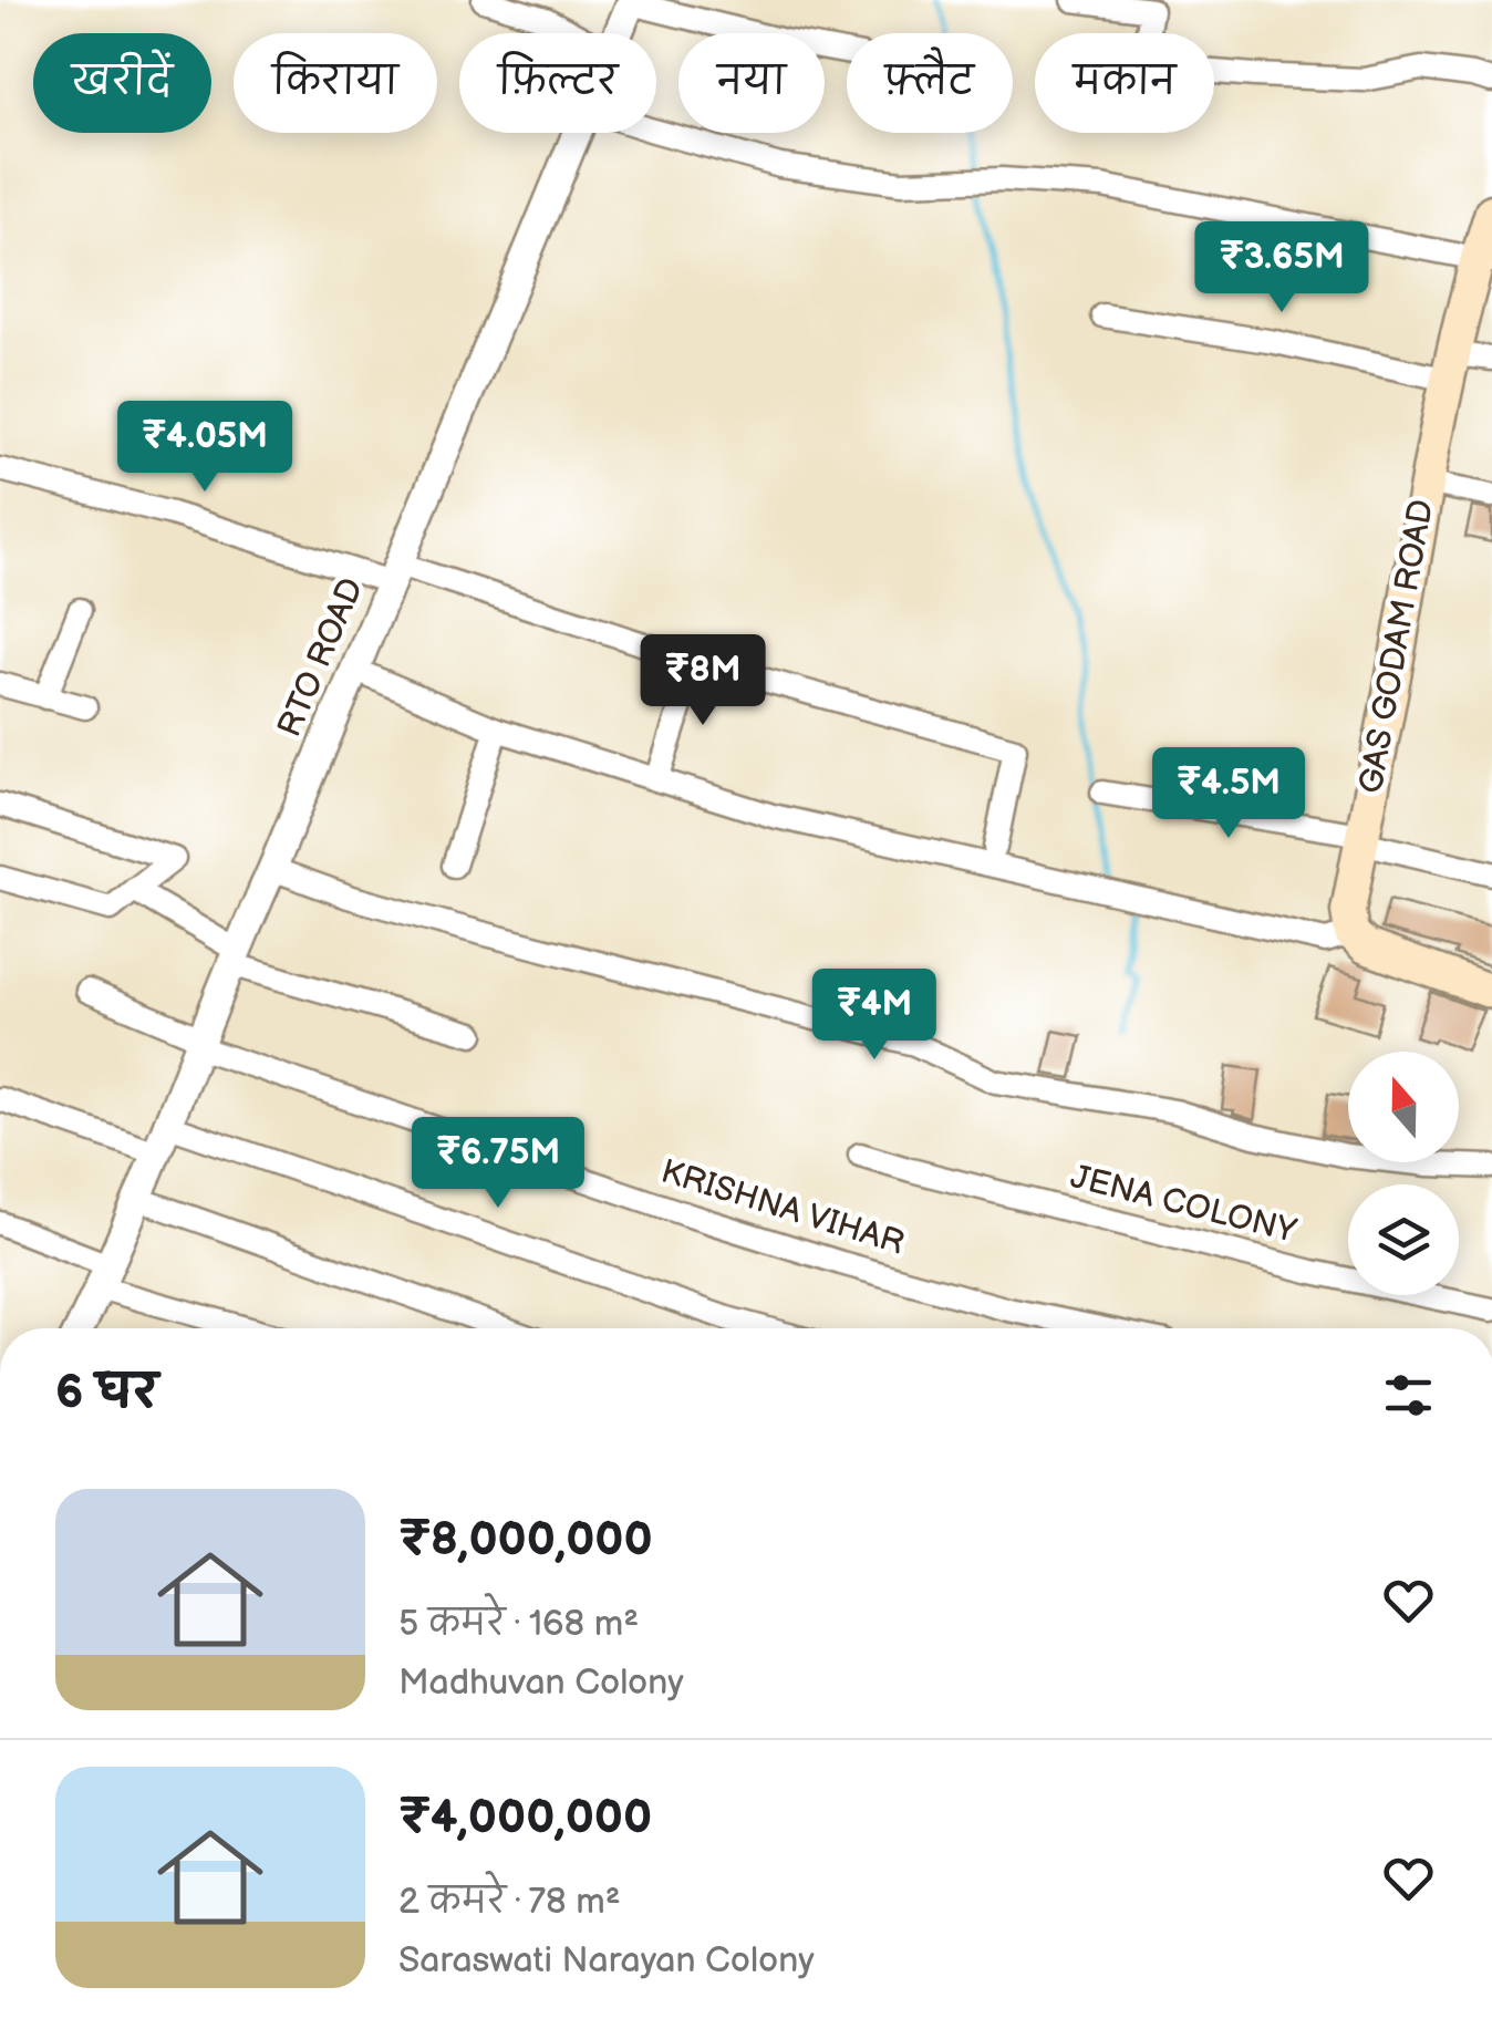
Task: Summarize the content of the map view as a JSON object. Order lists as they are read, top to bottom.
{
  "streets": {
    "main road": ["GAS GODAM ROAD"],
    "street": ["RTO ROAD", "JENA COLONY", "KRISHNA VIHAR"]
  },
  "crossings": [
    ["RTO ROAD", "KRISHNA VIHAR"]
  ],
  "north": "top",
  "page": {
    "chip": [
      "खरीदें",
      "किराया",
      "फ़िल्टर",
      "नया",
      "फ़्लैट",
      "मकान"
    ],
    "price": [
      "₹3.65M",
      "₹4.05M",
      "₹8M",
      "₹4.5M",
      "₹4M",
      "₹6.75M"
    ],
    "heading": "6 घर",
    "list": [
      {
        "name": "₹8,000,000",
        "note": "5 कमरे · 168 m² · Madhuvan Colony"
      },
      {
        "name": "₹4,000,000",
        "note": "2 कमरे · 78 m² · Saraswati Narayan Colony"
      }
    ]
  }
}
